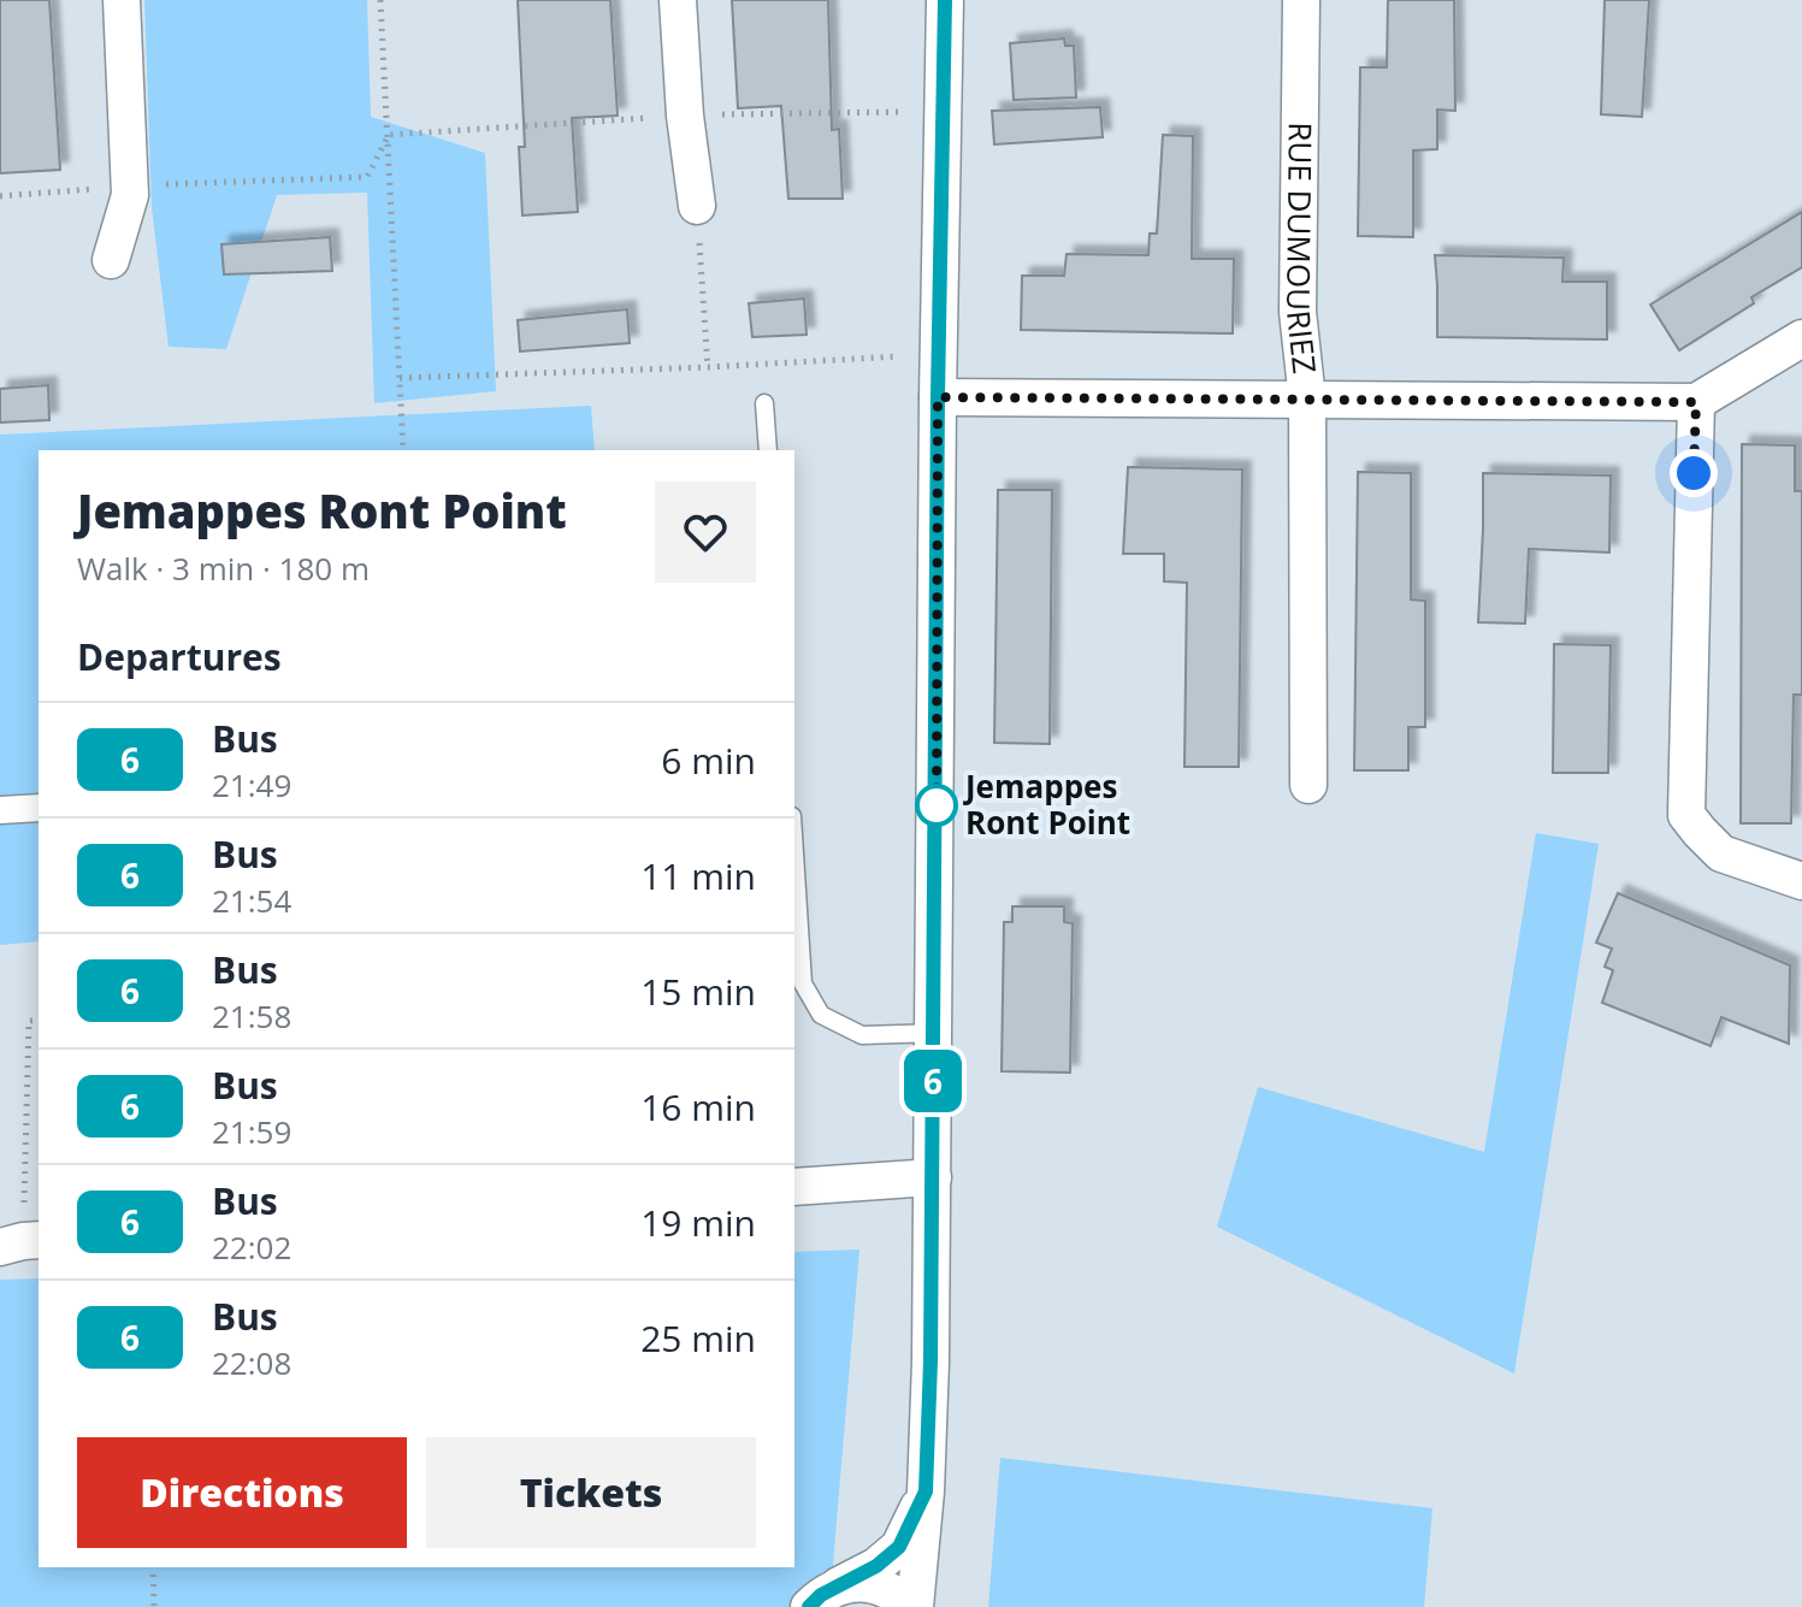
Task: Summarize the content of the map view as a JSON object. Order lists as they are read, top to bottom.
{
  "streets": {
    "street": ["RUE DUMOURIEZ"]
  },
  "places": ["Jemappes Ront Point"],
  "lines": ["bus line 6"],
  "page": {
    "on_map": "6",
    "heading": [
      ["Jemappes Ront Point", "Walk · 3 min · 180 m"],
      "Departures"
    ],
    "list": [
      {
        "mark": "6",
        "name": "Bus",
        "note": "21:49",
        "value": "6 min"
      },
      {
        "mark": "6",
        "name": "Bus",
        "note": "21:54",
        "value": "11 min"
      },
      {
        "mark": "6",
        "name": "Bus",
        "note": "21:58",
        "value": "15 min"
      },
      {
        "mark": "6",
        "name": "Bus",
        "note": "21:59",
        "value": "16 min"
      },
      {
        "mark": "6",
        "name": "Bus",
        "note": "22:02",
        "value": "19 min"
      },
      {
        "mark": "6",
        "name": "Bus",
        "note": "22:08",
        "value": "25 min"
      }
    ],
    "buttons": ["Directions", "Tickets"]
  }
}
